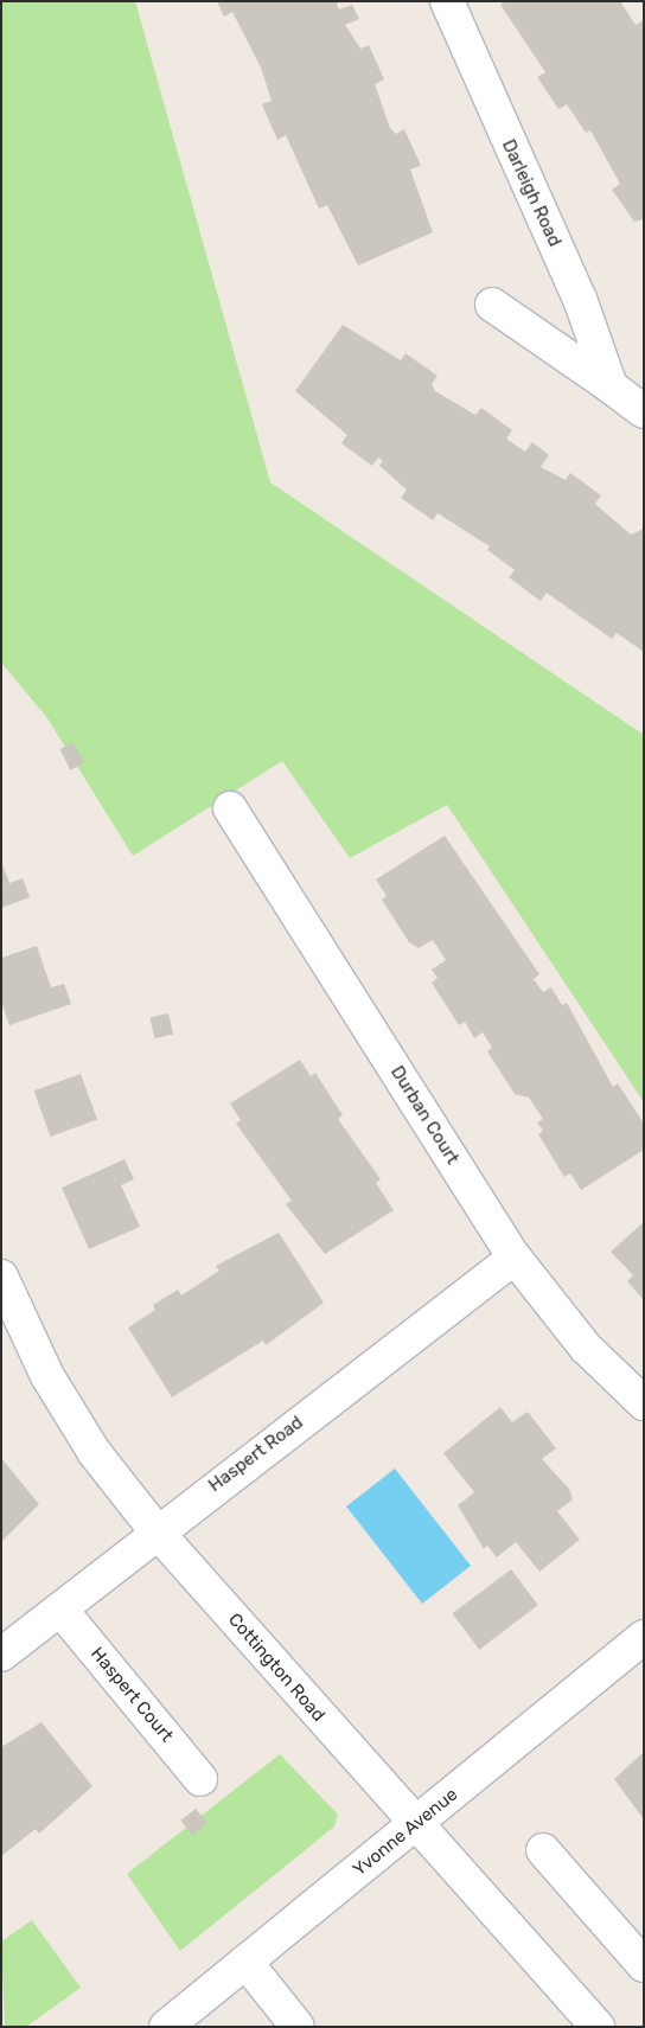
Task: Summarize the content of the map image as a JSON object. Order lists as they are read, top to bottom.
{
  "streets": {
    "street": [
      "Darleigh Road",
      "Durban Court",
      "Haspert Road",
      "Cottington Road",
      "Haspert Court",
      "Yvonne Avenue"
    ]
  },
  "crossings": [
    ["Durban Court", "Haspert Road"],
    ["Haspert Road", "Cottington Road"],
    ["Haspert Road", "Haspert Court"],
    ["Cottington Road", "Yvonne Avenue"]
  ]
}
